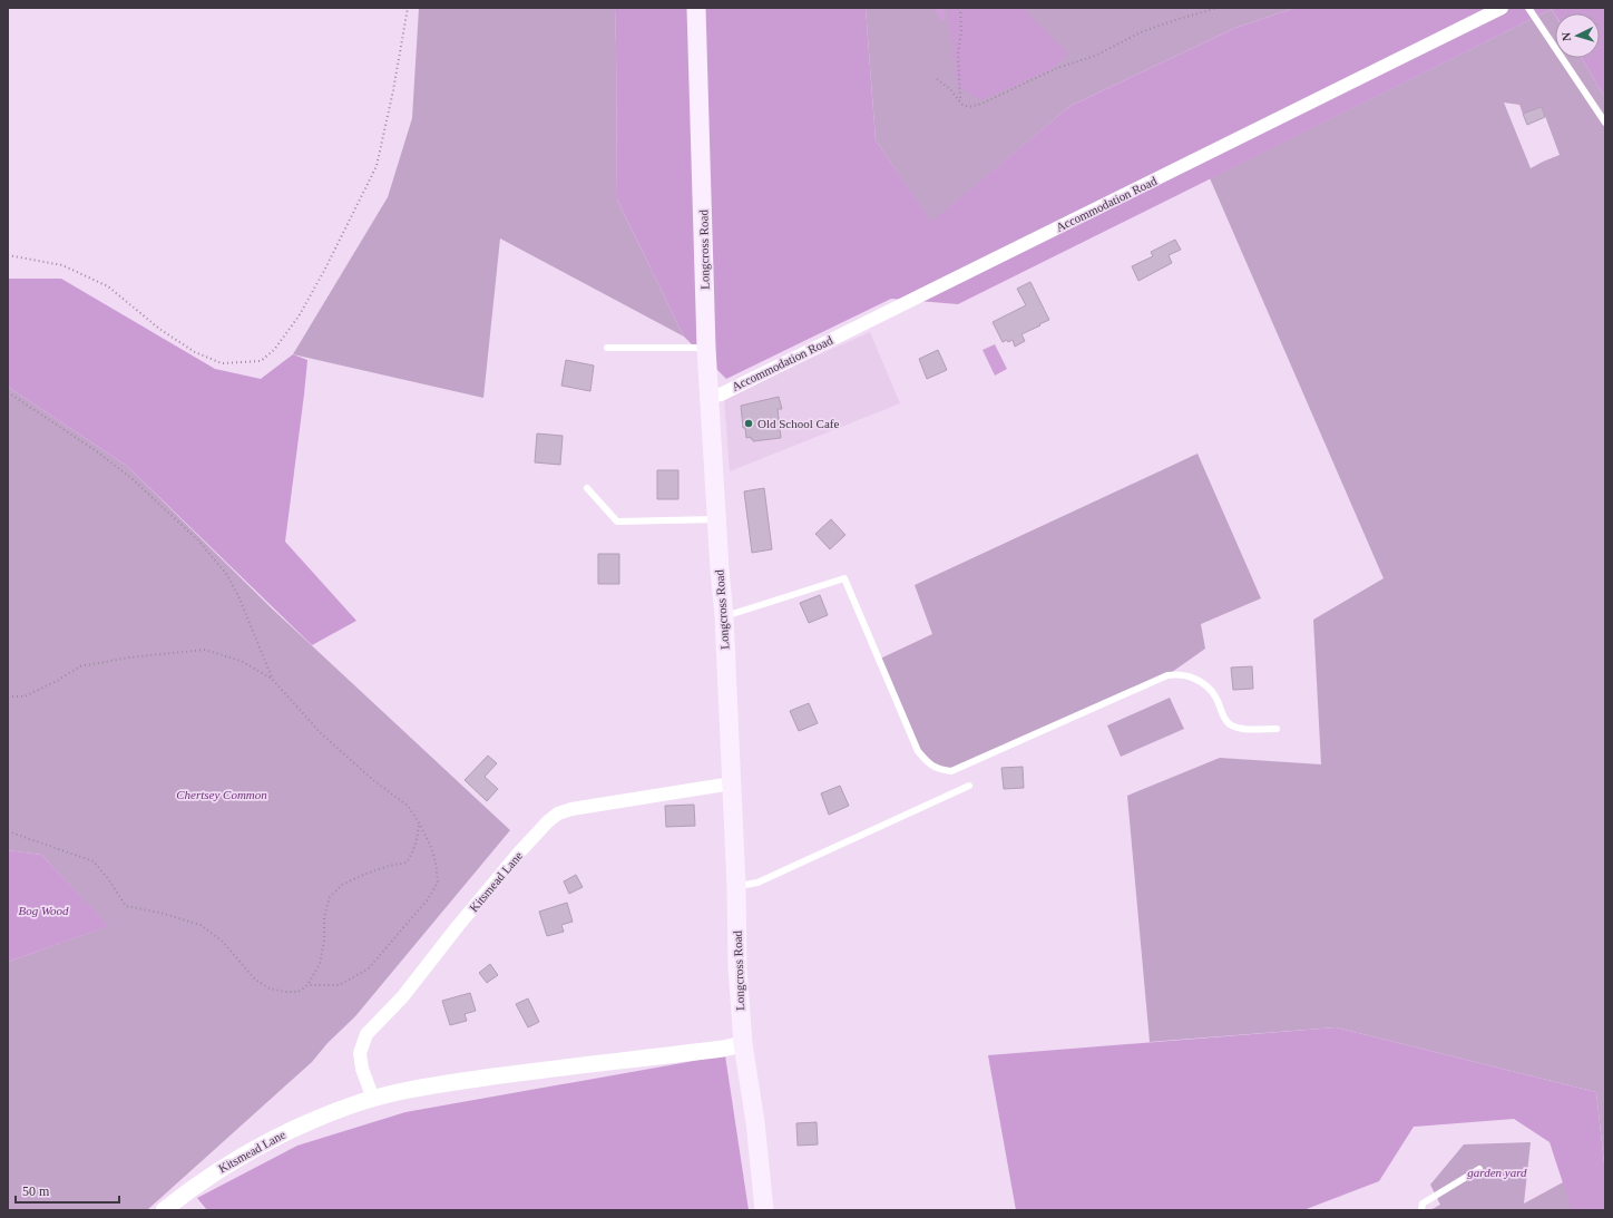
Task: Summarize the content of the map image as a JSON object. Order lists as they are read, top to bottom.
{
  "streets": {
    "main road": ["Longcross Road"],
    "street": ["Accommodation Road", "Kitsmead Lane"]
  },
  "crossings": [
    ["Accommodation Road", "Longcross Road"],
    ["Longcross Road", "Kitsmead Lane"]
  ],
  "parks": ["Chertsey Common", "Bog Wood", "garden yard"],
  "places": ["Old School Cafe"],
  "scale_bar": "50 m",
  "north": "left"
}
